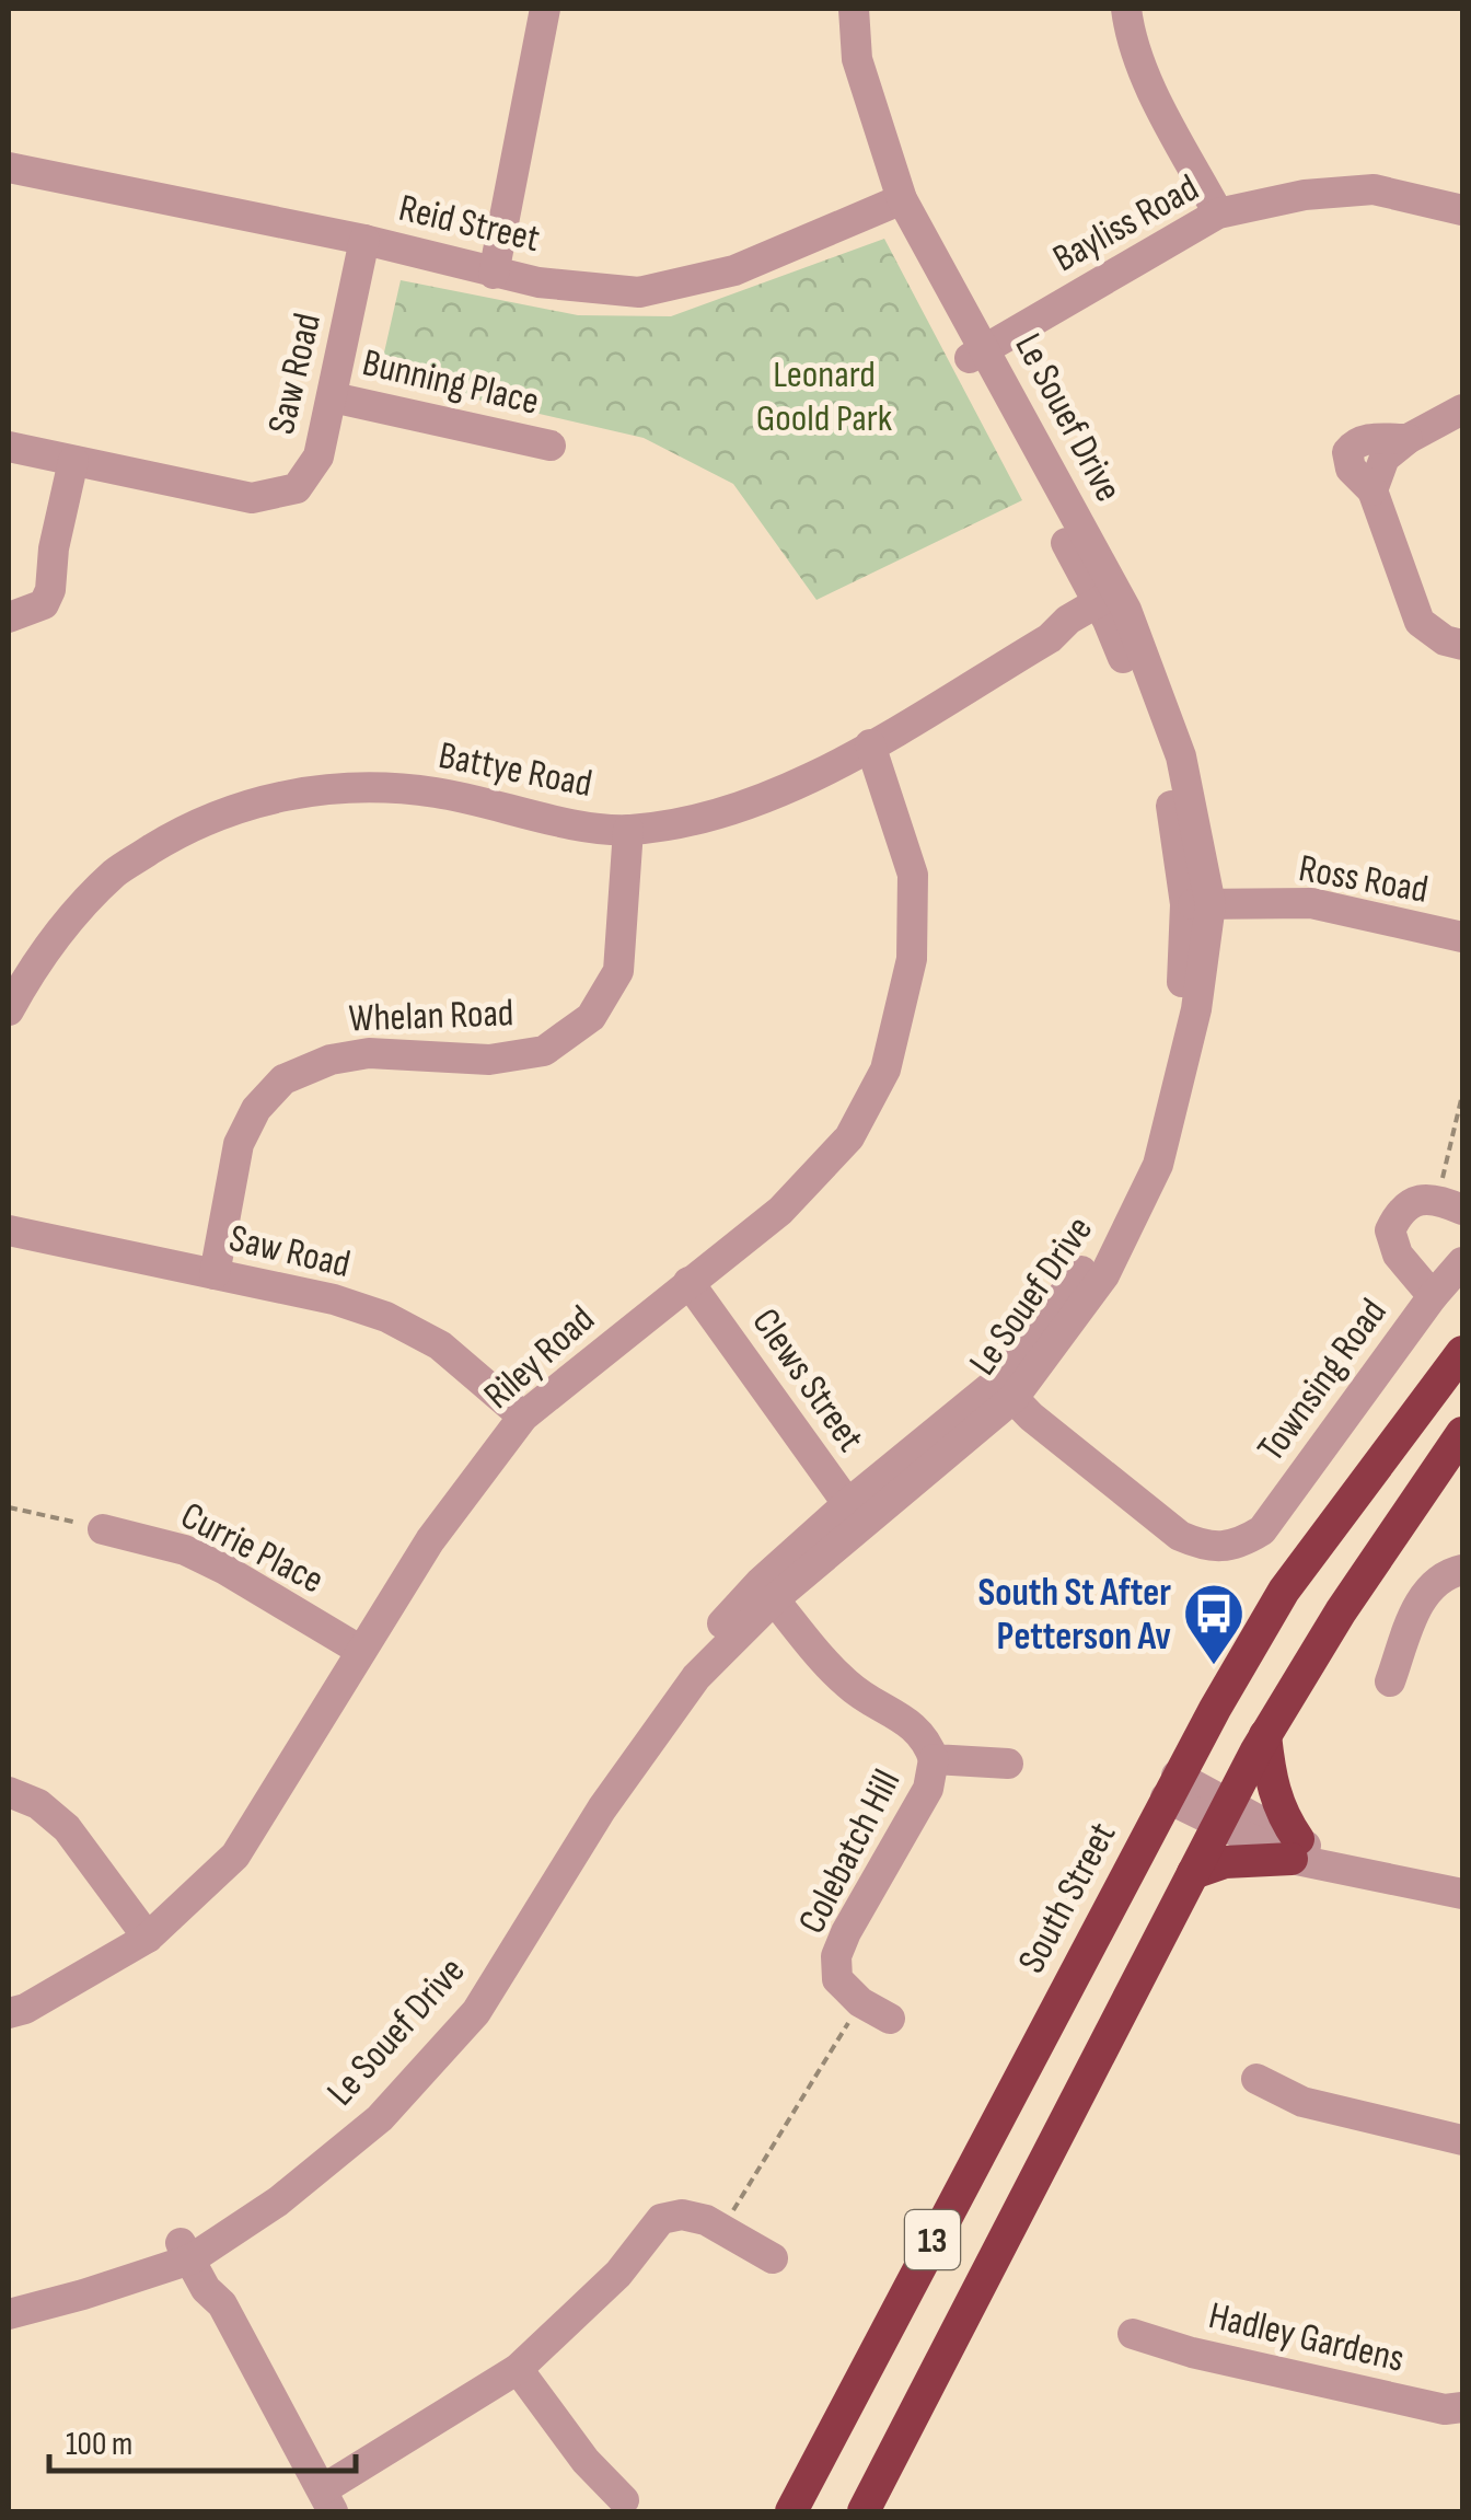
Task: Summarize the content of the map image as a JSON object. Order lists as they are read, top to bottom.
{
  "streets": {
    "highway": ["South Street", "13"],
    "street": [
      "Reid Street",
      "Bayliss Road",
      "Saw Road",
      "Bunning Place",
      "Le Souef Drive",
      "Battye Road",
      "Ross Road",
      "Whelan Road",
      "Riley Road",
      "Clews Street",
      "Townsing Road",
      "Currie Place",
      "Colebatch Hill",
      "Hadley Gardens"
    ]
  },
  "crossings": [
    ["Reid Street", "Saw Road"],
    ["Reid Street", "Le Souef Drive"],
    ["Bayliss Road", "Le Souef Drive"],
    ["Saw Road", "Bunning Place"],
    ["Saw Road", "Whelan Road"],
    ["Saw Road", "Riley Road"],
    ["Le Souef Drive", "Battye Road"],
    ["Le Souef Drive", "Ross Road"],
    ["Le Souef Drive", "Clews Street"],
    ["Le Souef Drive", "Townsing Road"],
    ["Battye Road", "Whelan Road"],
    ["Battye Road", "Riley Road"],
    ["Riley Road", "Clews Street"],
    ["Riley Road", "Currie Place"]
  ],
  "parks": ["Leonard Goold Park"],
  "places": {
    "bus stop": ["South St After Petterson Av"]
  },
  "scale_bar": "100 m"
}
